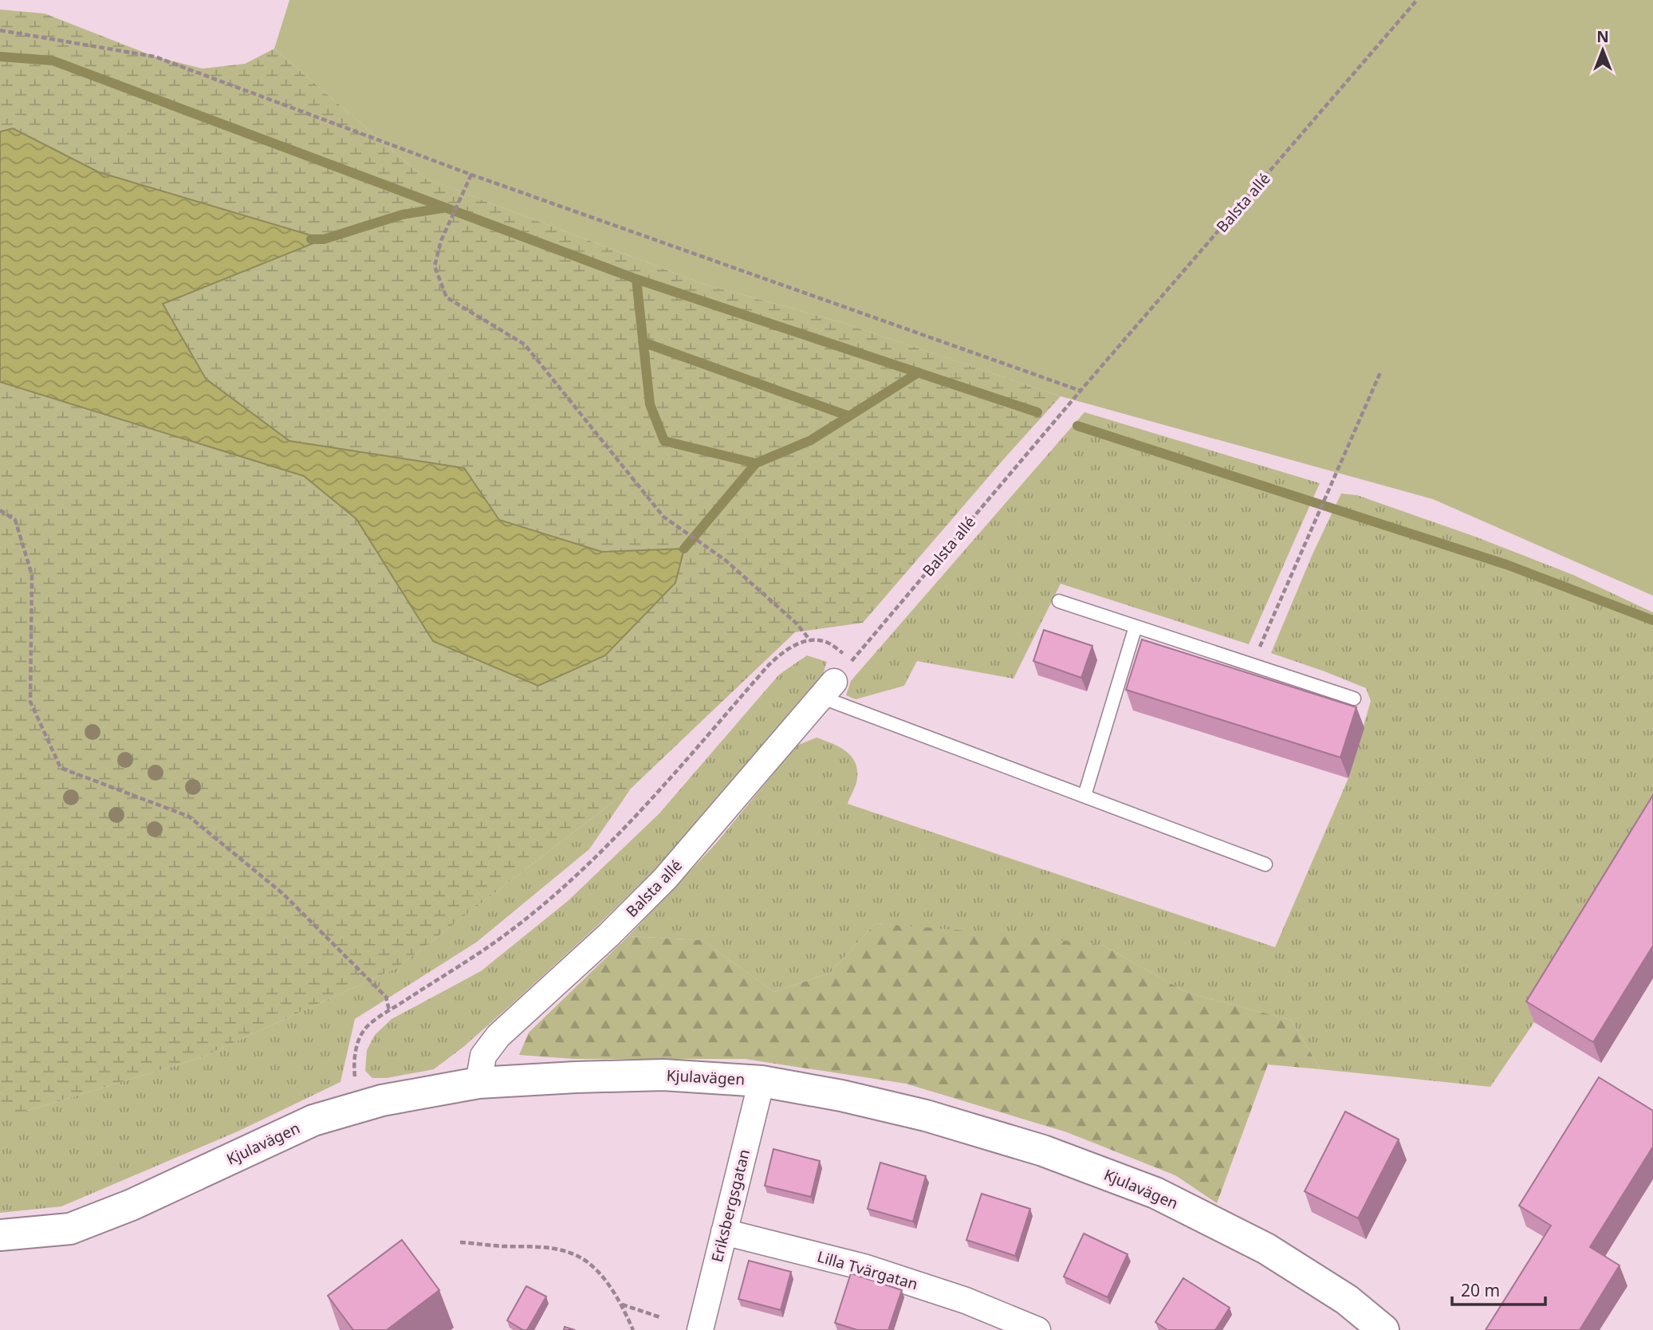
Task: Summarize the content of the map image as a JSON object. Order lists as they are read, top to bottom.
{
  "streets": {
    "street": [
      "Balsta allé",
      "Kjulavägen",
      "Eriksbergsgatan",
      "Lilla Tvärgatan"
    ]
  },
  "crossings": [
    ["Balsta allé", "Kjulavägen"],
    ["Kjulavägen", "Eriksbergsgatan"],
    ["Eriksbergsgatan", "Lilla Tvärgatan"]
  ],
  "scale_bar": "20 m",
  "north": "top"
}
